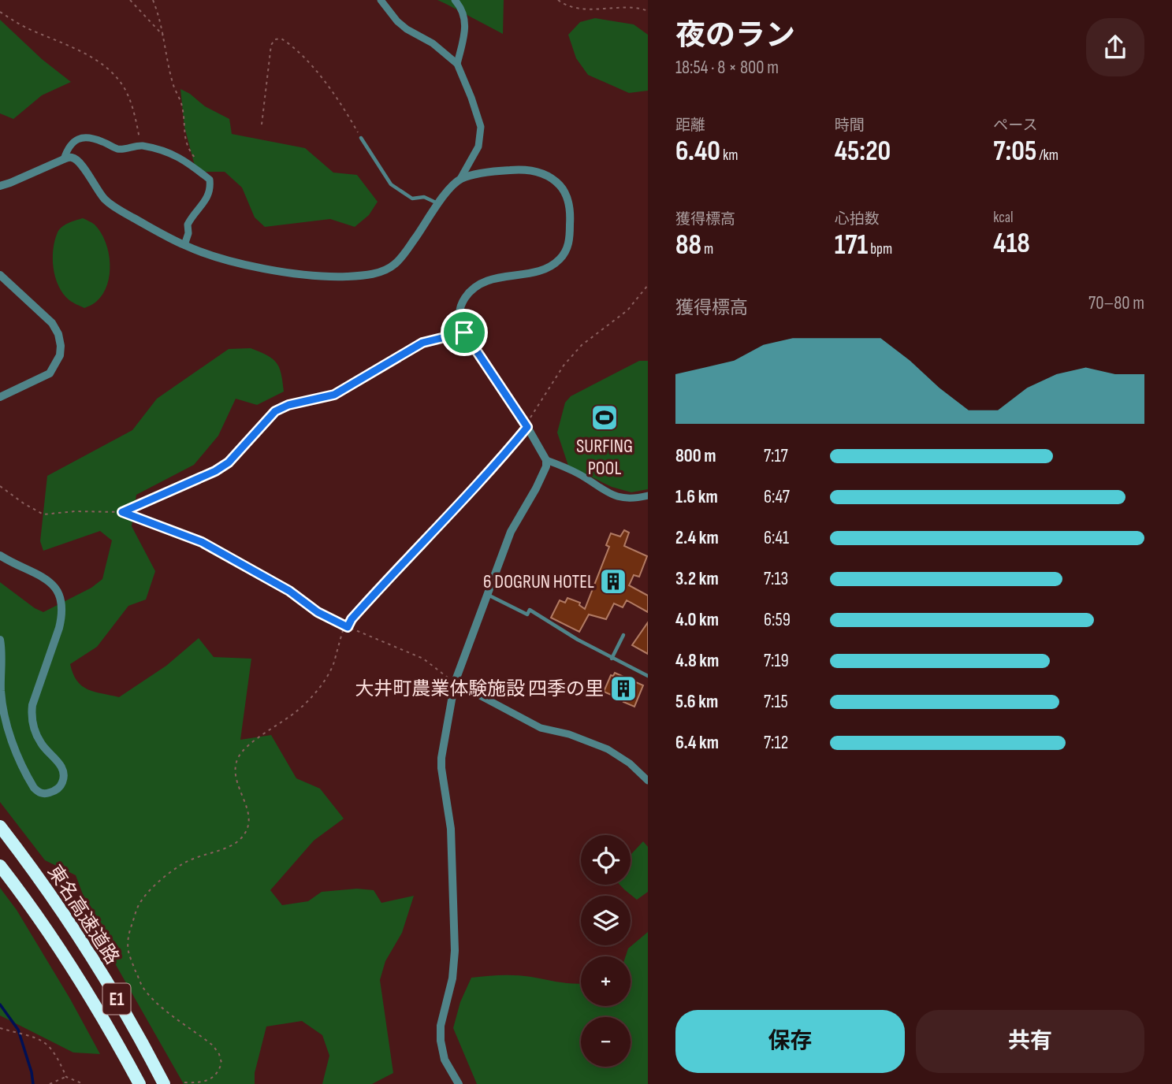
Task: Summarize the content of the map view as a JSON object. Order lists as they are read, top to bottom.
{
  "streets": {
    "highway": ["東名高速道路", "E1"]
  },
  "places": {
    "sports": ["SURFING POOL"],
    "building": ["6 DOGRUN HOTEL", "大井町農業体験施設 四季の里"]
  },
  "page": {
    "heading": ["夜のラン", "18:54 · 8 × 800 m"],
    "stats": [
      ["距離", "6.40 km"],
      ["時間", "45:20"],
      ["ペース", "7:05 /km"],
      ["獲得標高", "88 m"],
      ["心拍数", "171 bpm"],
      ["kcal", "418"]
    ],
    "chart": ["獲得標高", "70–80 m"],
    "list": [
      {
        "name": "800 m",
        "note": "7:17"
      },
      {
        "name": "1.6 km",
        "note": "6:47"
      },
      {
        "name": "2.4 km",
        "note": "6:41"
      },
      {
        "name": "3.2 km",
        "note": "7:13"
      },
      {
        "name": "4.0 km",
        "note": "6:59"
      },
      {
        "name": "4.8 km",
        "note": "7:19"
      },
      {
        "name": "5.6 km",
        "note": "7:15"
      },
      {
        "name": "6.4 km",
        "note": "7:12"
      }
    ],
    "map_buttons": ["+", "−"],
    "buttons": ["保存", "共有"]
  }
}
